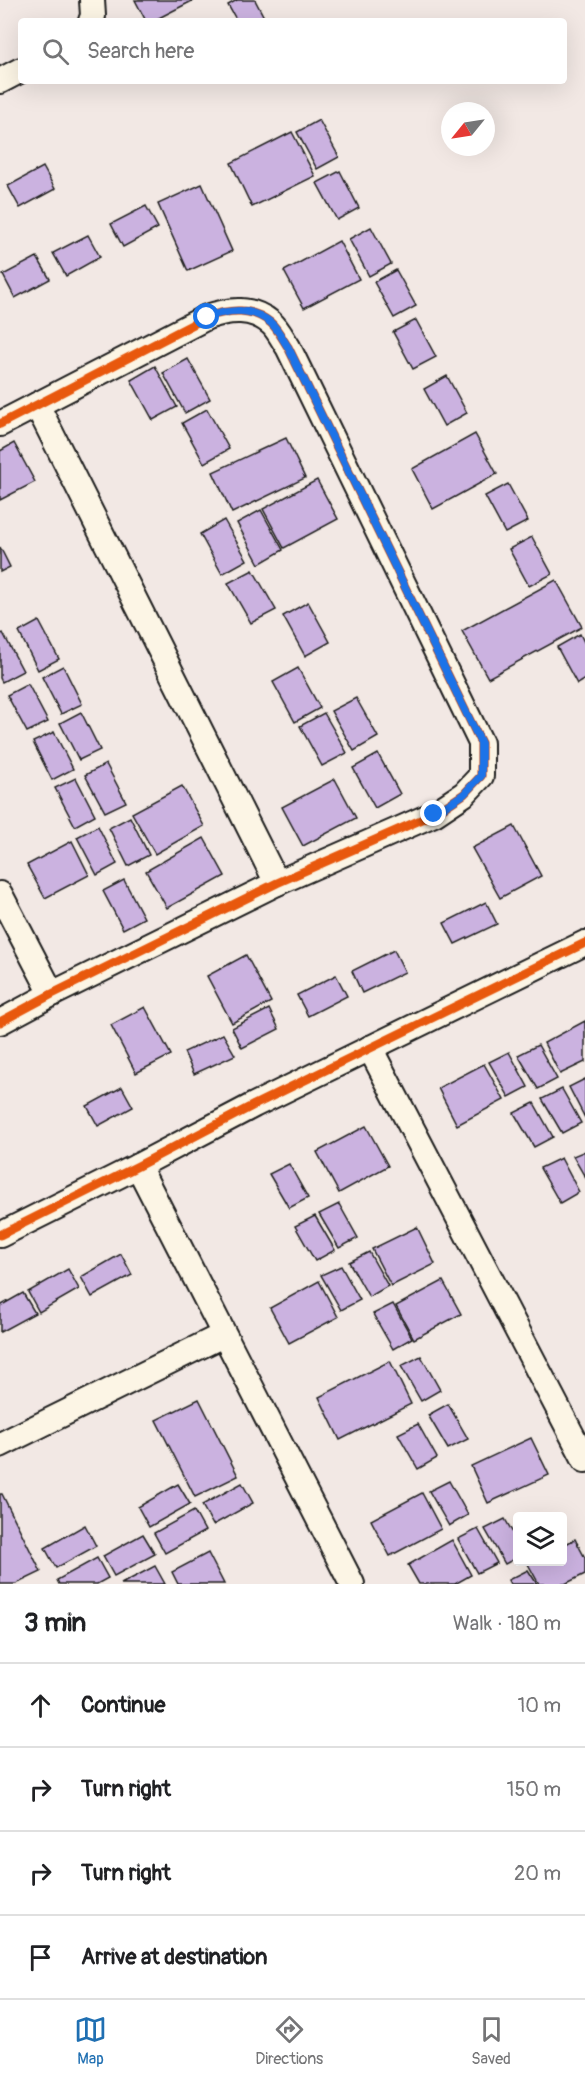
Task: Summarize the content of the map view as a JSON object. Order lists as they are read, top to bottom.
{
  "north": "bottom left",
  "page": {
    "search": "Search here",
    "heading": ["3 min", "Walk · 180 m"],
    "list": [
      ["Continue", "10 m"],
      ["Turn right", "150 m"],
      ["Turn right", "20 m"],
      "Arrive at destination"
    ],
    "nav": ["Map", "Directions", "Saved"]
  }
}
